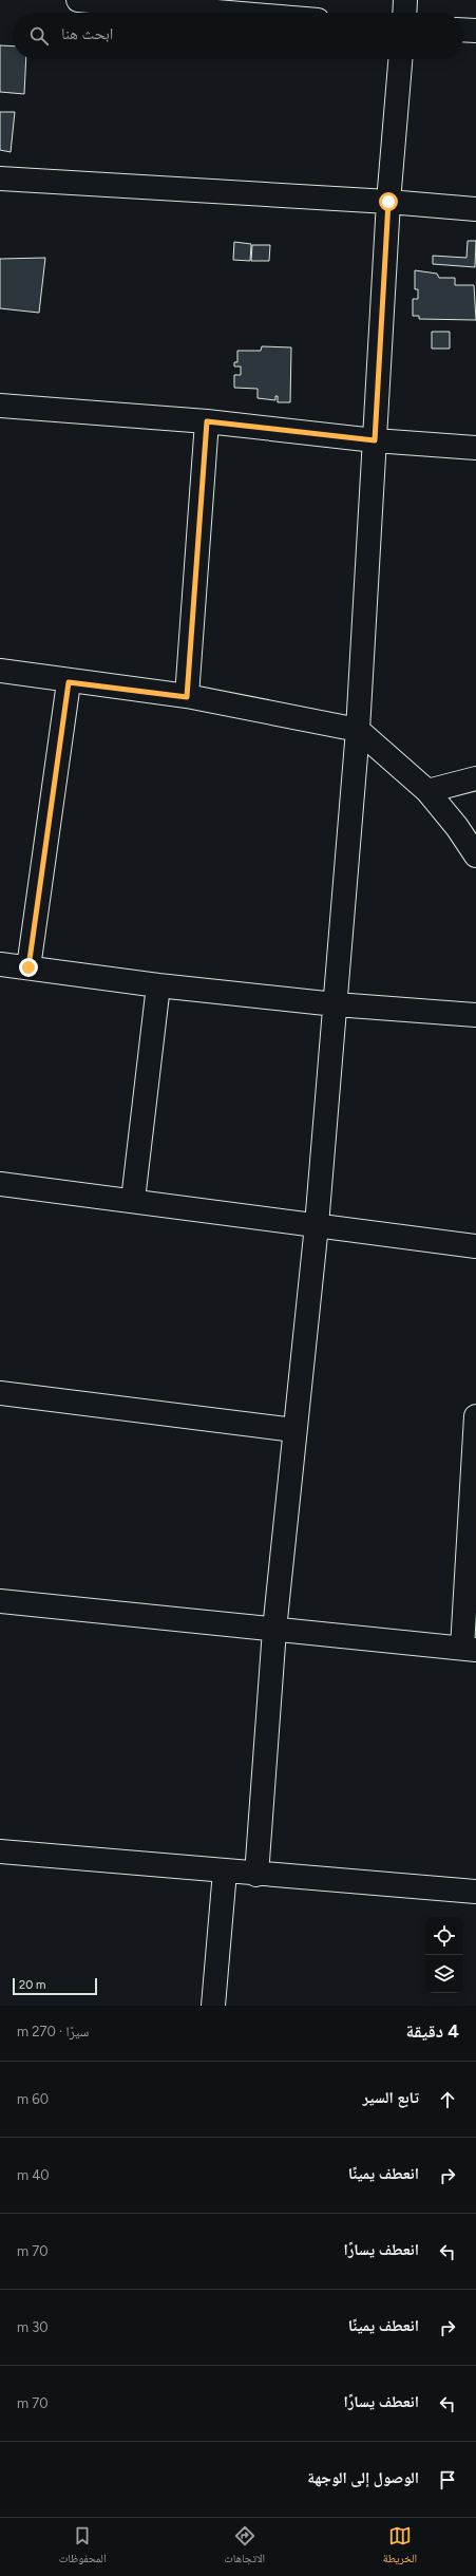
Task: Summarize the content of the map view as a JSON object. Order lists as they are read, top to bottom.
{
  "scale_bar": "20 m",
  "page": {
    "search": "ابحث هنا",
    "scale": "20 m",
    "heading": ["4 دقيقة", "سيرًا · 270 m"],
    "list": [
      ["تابع السير", "60 m"],
      ["انعطف يمينًا", "40 m"],
      ["انعطف يسارًا", "70 m"],
      ["انعطف يمينًا", "30 m"],
      ["انعطف يسارًا", "70 m"],
      "الوصول إلى الوجهة"
    ],
    "nav": ["الخريطة", "الاتجاهات", "المحفوظات"]
  }
}
